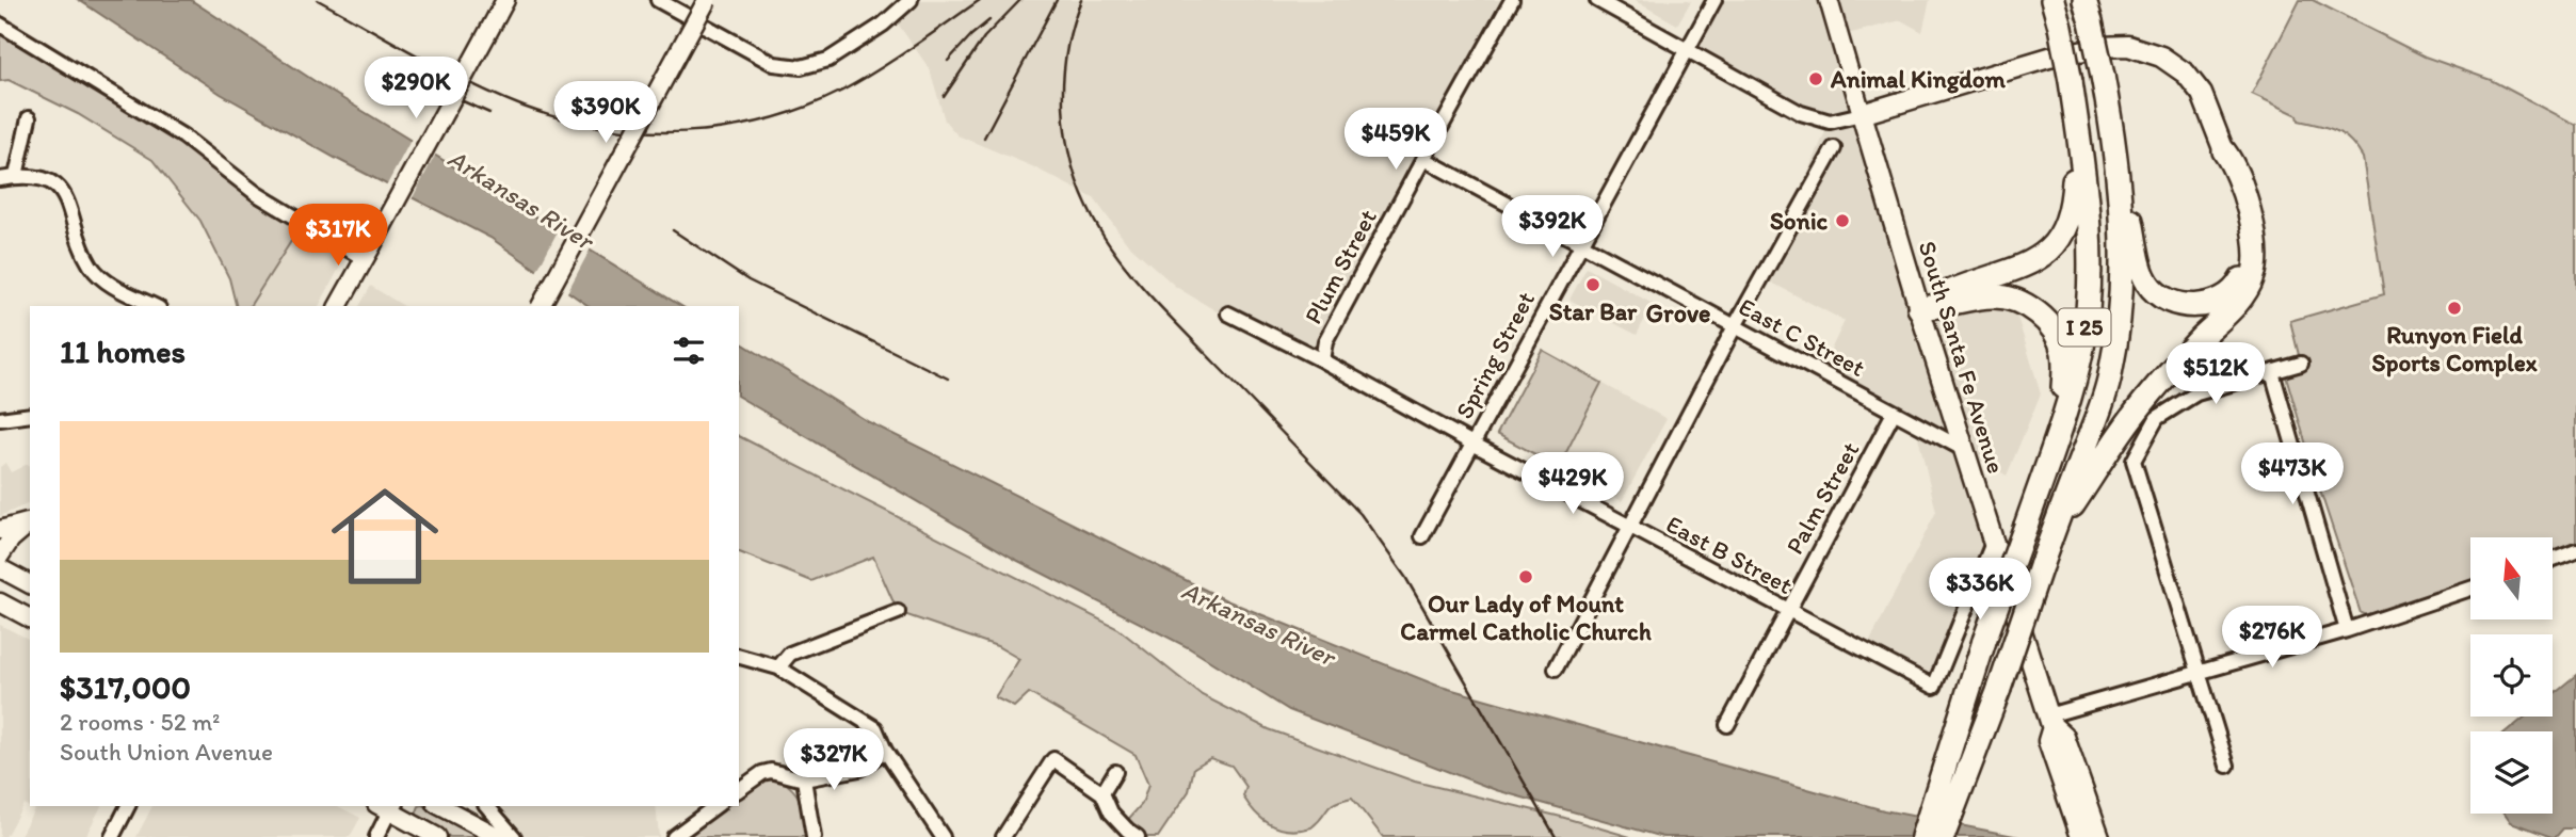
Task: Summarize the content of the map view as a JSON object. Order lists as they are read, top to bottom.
{
  "streets": {
    "highway": ["I 25"],
    "main road": ["South Santa Fe Avenue"],
    "street": [
      "Plum Street",
      "East C Street",
      "Spring Street",
      "Palm Street",
      "East B Street"
    ]
  },
  "crossings": [
    ["Plum Street", "East C Street"],
    ["Plum Street", "East B Street"],
    ["East C Street", "Spring Street"],
    ["East C Street", "South Santa Fe Avenue"],
    ["East C Street", "Palm Street"],
    ["Spring Street", "East B Street"],
    ["South Santa Fe Avenue", "East B Street"],
    ["Palm Street", "East B Street"]
  ],
  "districts": ["Grove"],
  "water": ["Arkansas River"],
  "places": [
    "Animal Kingdom",
    "Sonic",
    "Star Bar",
    "Runyon Field Sports Complex",
    "Our Lady of Mount Carmel Catholic Church"
  ],
  "north": "top",
  "page": {
    "price": [
      "$290K",
      "$390K",
      "$459K",
      "$392K",
      "$317K",
      "$512K",
      "$473K",
      "$429K",
      "$336K",
      "$276K",
      "$327K"
    ],
    "heading": "11 homes",
    "list": [
      {
        "name": "$317,000",
        "note": "2 rooms · 52 m² · South Union Avenue"
      }
    ]
  }
}
